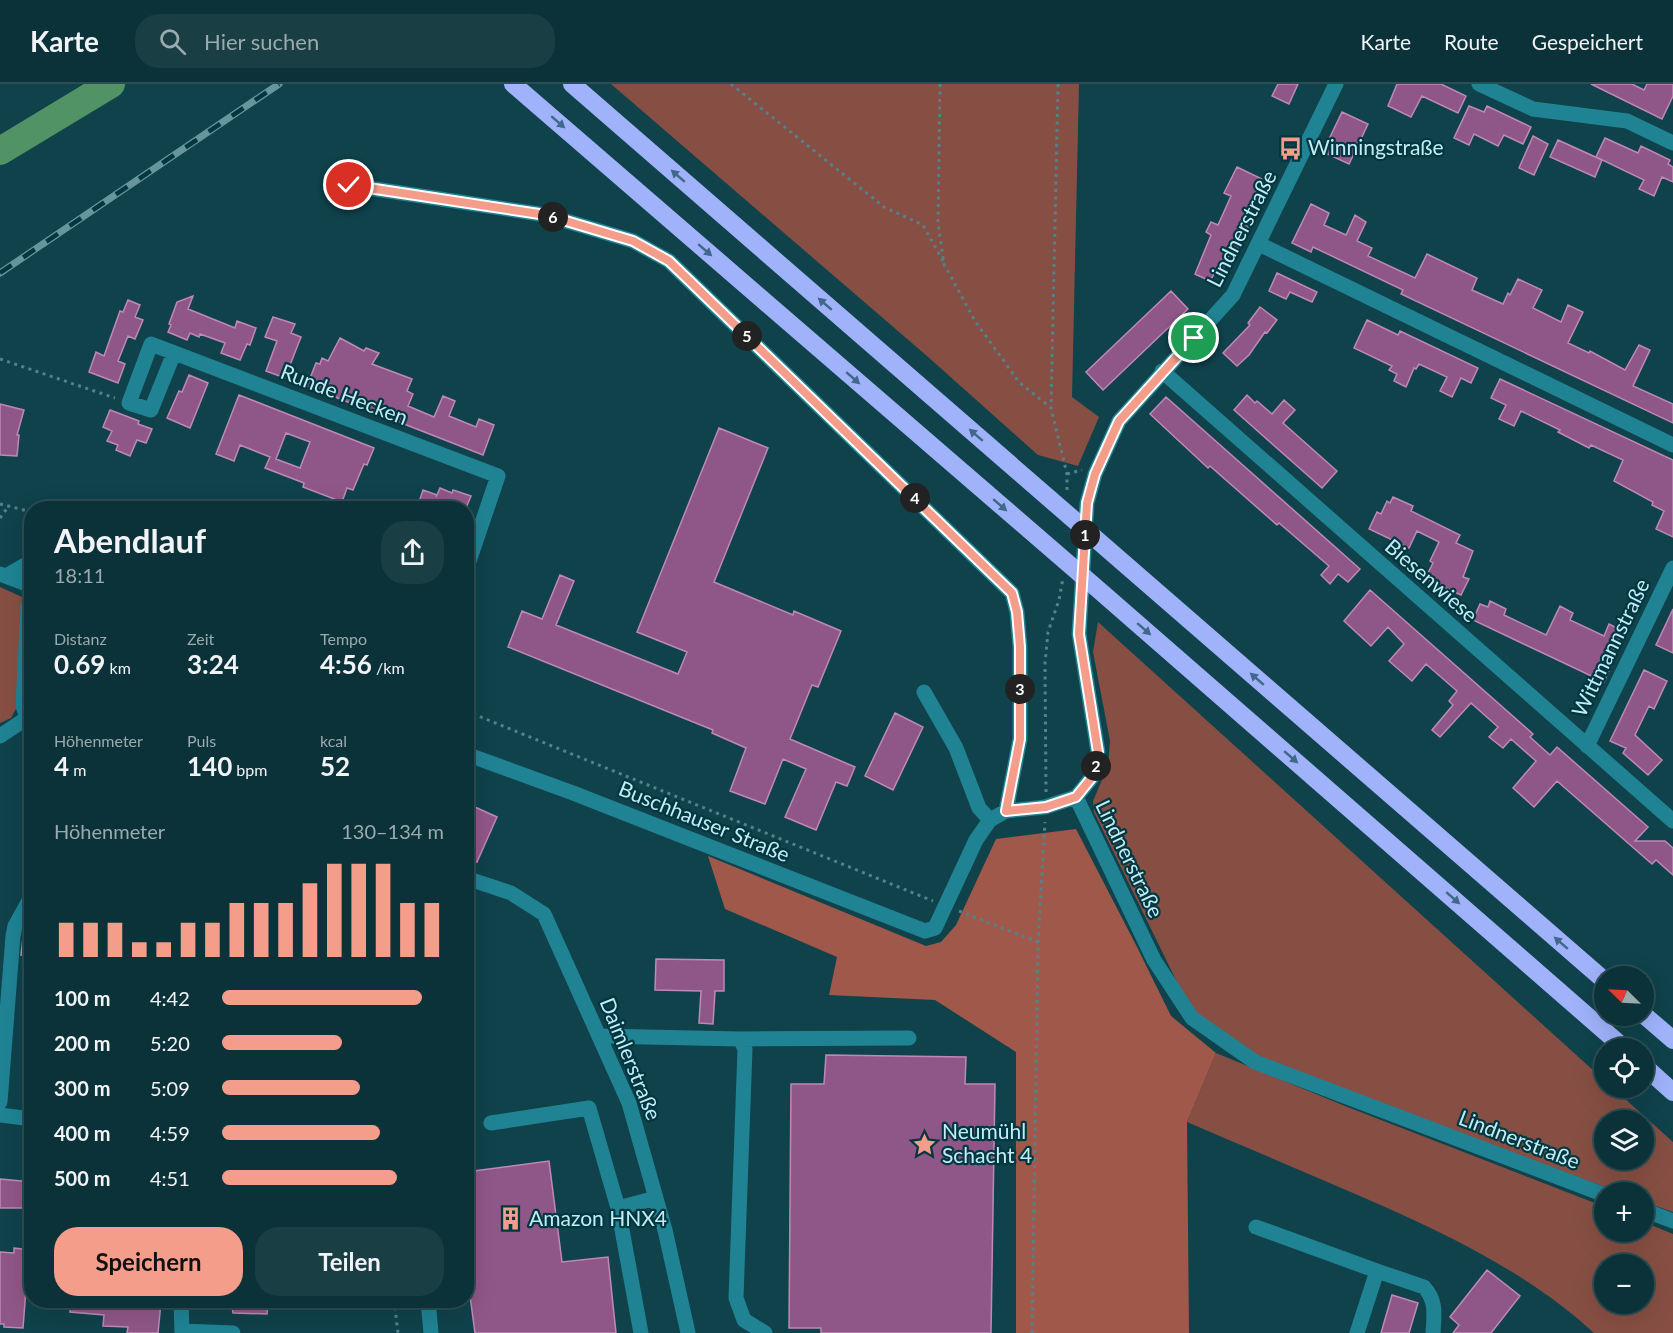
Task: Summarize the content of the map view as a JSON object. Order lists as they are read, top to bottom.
{
  "streets": {
    "street": [
      "Lindnerstraße",
      "Runde Hecken",
      "Biesenwiese",
      "Wittmannstraße",
      "Buschhauser Straße",
      "Daimlerstraße"
    ]
  },
  "crossings": [
    ["Lindnerstraße", "Biesenwiese"],
    ["Biesenwiese", "Wittmannstraße"]
  ],
  "places": {
    "bus stop": ["Winningstraße"],
    "place": ["Neumühl Schacht 4"],
    "building": ["Amazon HNX4"]
  },
  "north": "top left",
  "page": {
    "header": "Karte",
    "search": "Hier suchen",
    "nav": ["Karte", "Route", "Gespeichert"],
    "pins": [
      "6",
      "5",
      "4",
      "1",
      "3",
      "2"
    ],
    "heading": ["Abendlauf", "18:11"],
    "stats": [
      ["Distanz", "0.69 km"],
      ["Zeit", "3:24"],
      ["Tempo", "4:56 /km"],
      ["Höhenmeter", "4 m"],
      ["Puls", "140 bpm"],
      ["kcal", "52"]
    ],
    "chart": ["Höhenmeter", "130–134 m"],
    "map_buttons": ["+", "−"],
    "list": [
      {
        "name": "100 m",
        "note": "4:42"
      },
      {
        "name": "200 m",
        "note": "5:20"
      },
      {
        "name": "300 m",
        "note": "5:09"
      },
      {
        "name": "400 m",
        "note": "4:59"
      },
      {
        "name": "500 m",
        "note": "4:51"
      }
    ],
    "buttons": ["Speichern", "Teilen"]
  }
}
